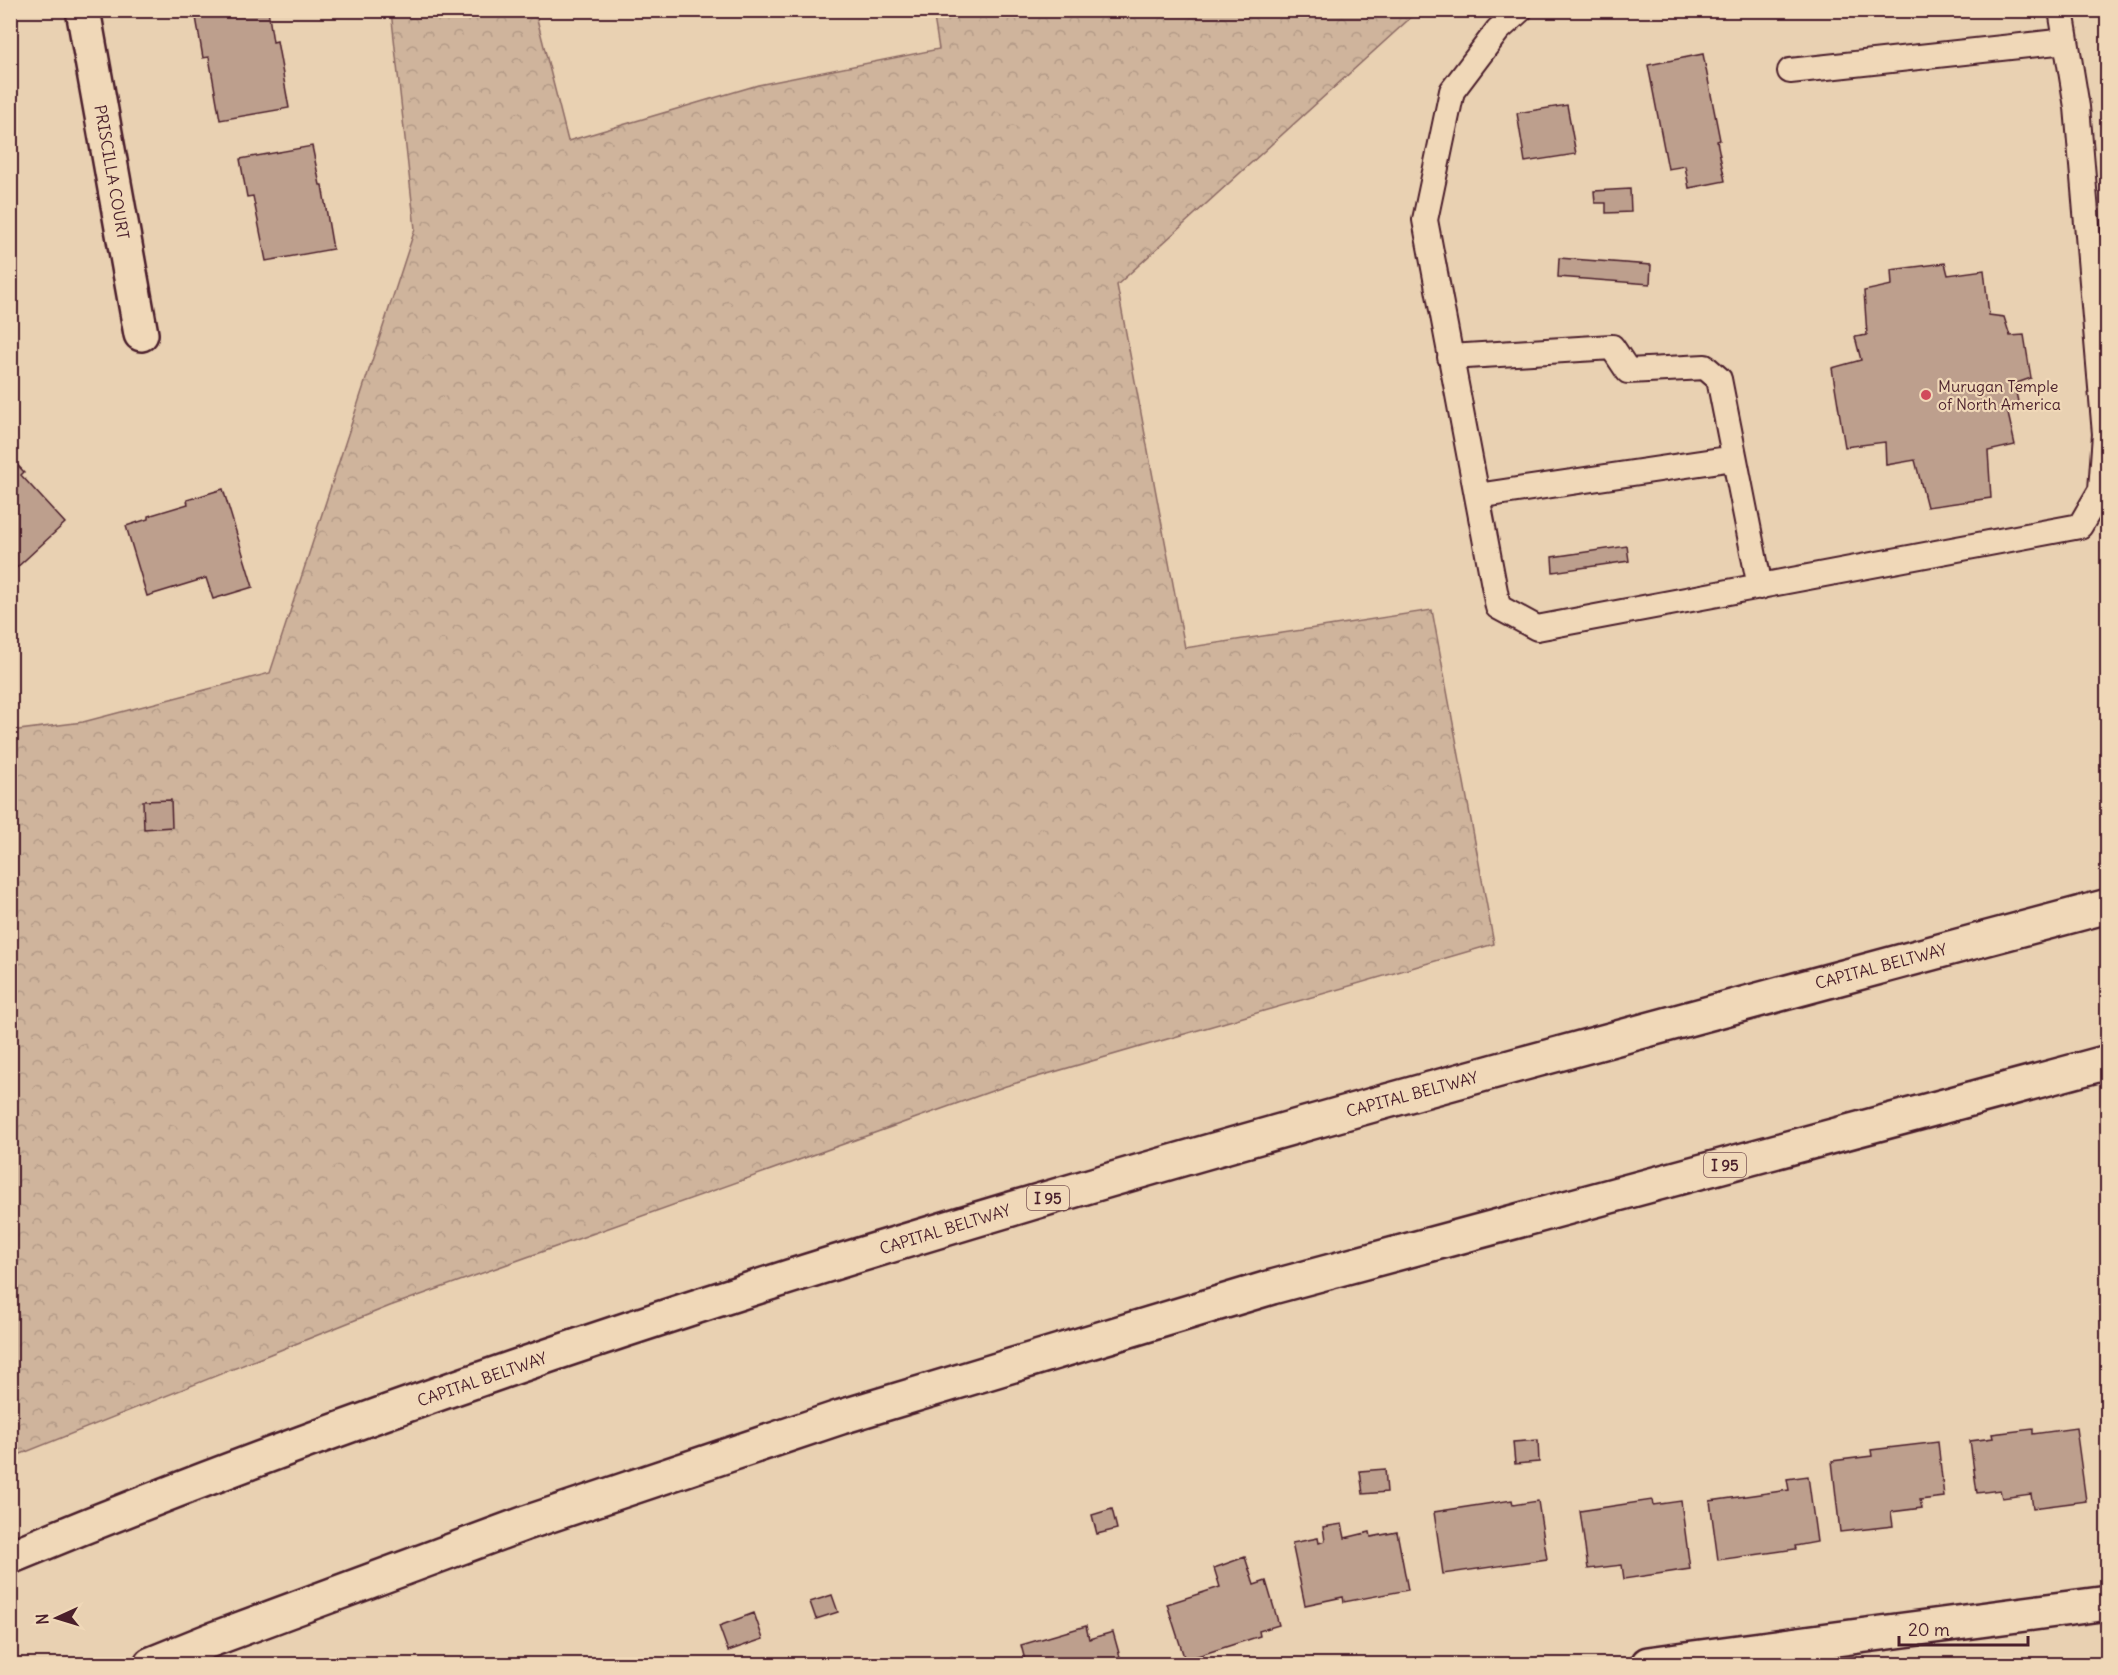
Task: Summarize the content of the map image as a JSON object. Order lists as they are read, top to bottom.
{
  "streets": {
    "main road": ["PRISCILLA COURT", "CAPITAL BELTWAY", "I 95"]
  },
  "places": ["Murugan Temple of North America"],
  "scale_bar": "20 m",
  "north": "left"
}
